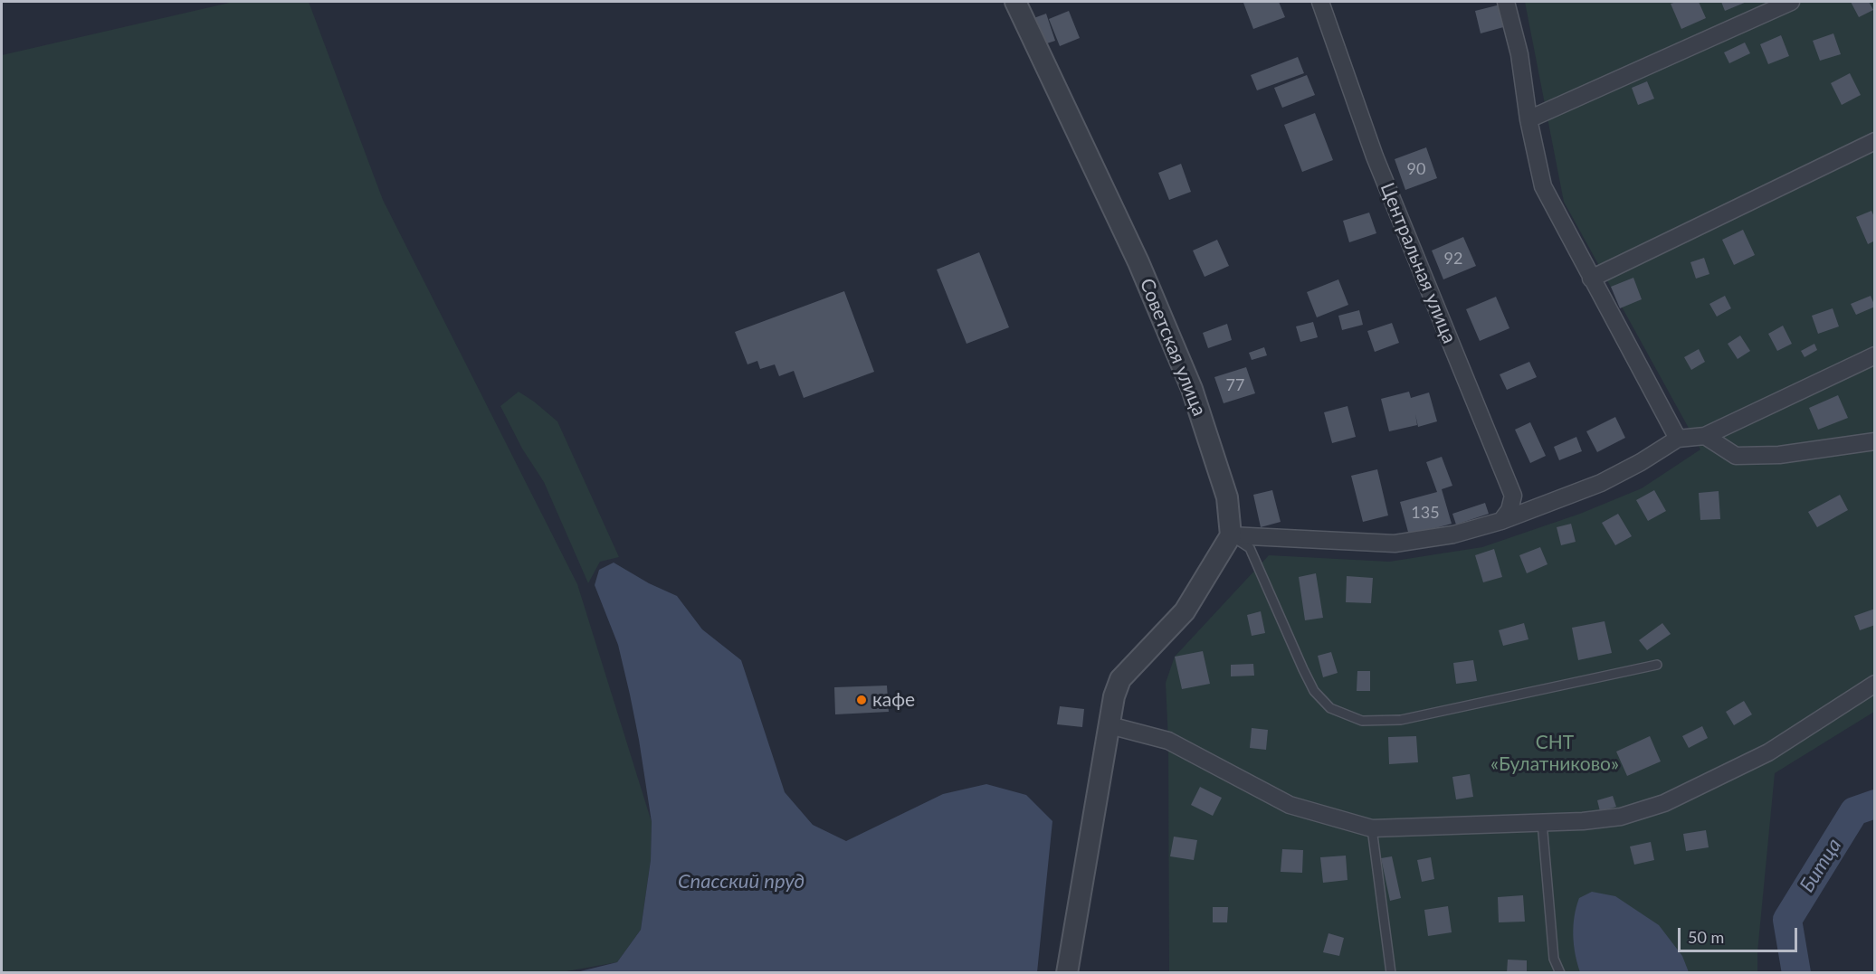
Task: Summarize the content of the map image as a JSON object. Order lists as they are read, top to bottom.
{
  "streets": {
    "street": ["Центральная улица", "Советская улица"]
  },
  "water": ["Битца", "Спасский пруд"],
  "parks": ["СНТ «Булатниково»"],
  "places": ["кафе"],
  "house_numbers": [
    "90",
    "92",
    "77",
    "135"
  ],
  "scale_bar": "50 m"
}
